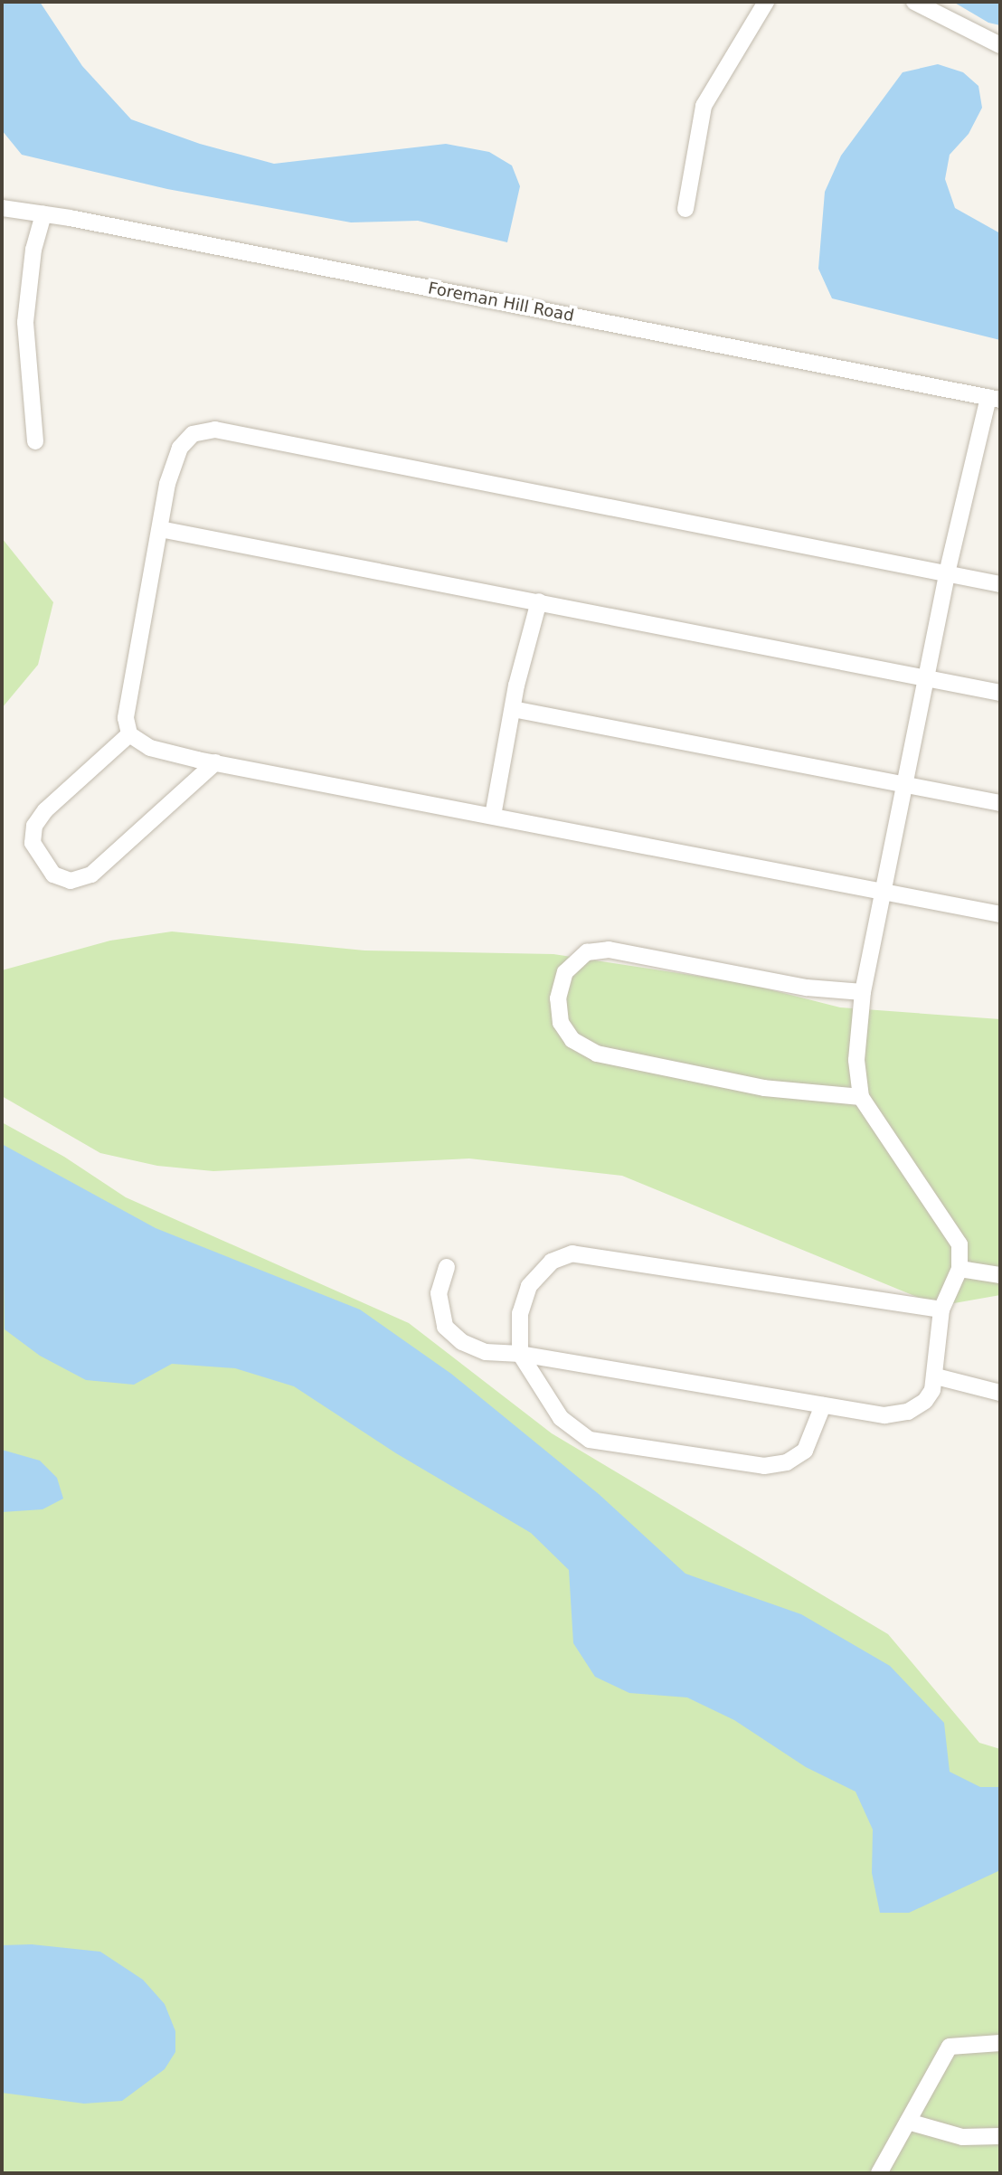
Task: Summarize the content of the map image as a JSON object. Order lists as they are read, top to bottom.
{
  "streets": {
    "street": ["Foreman Hill Road"]
  }
}
